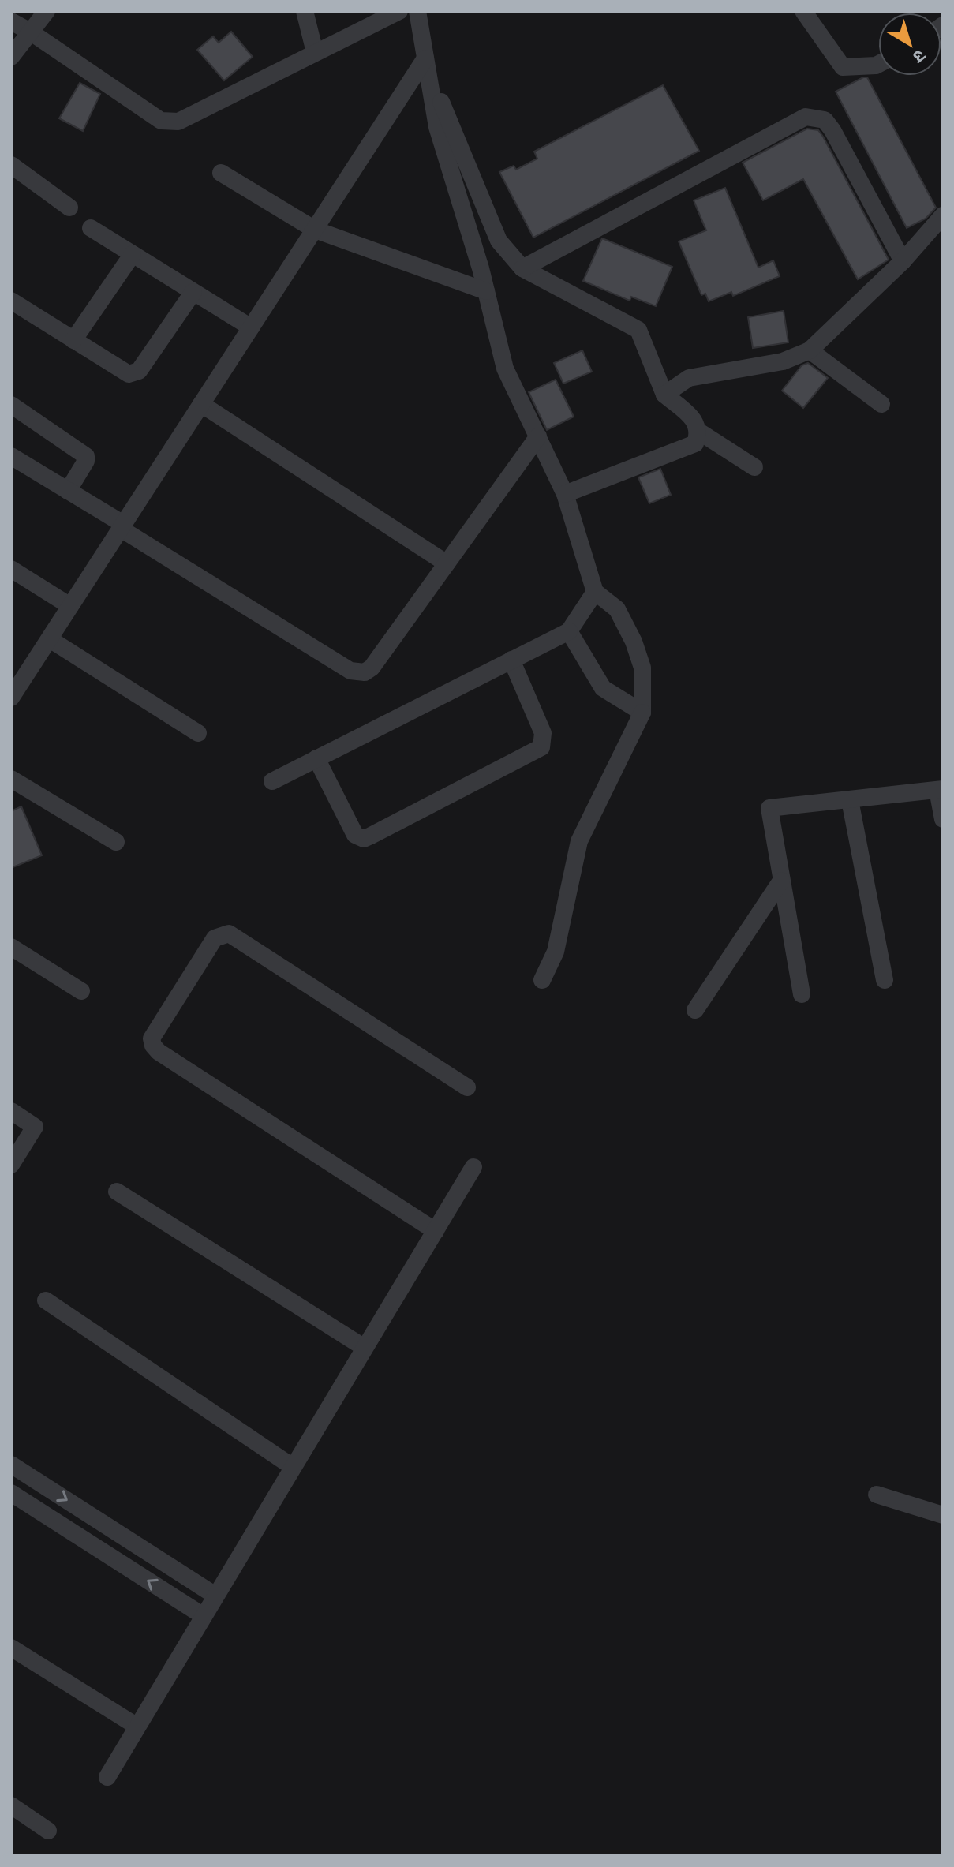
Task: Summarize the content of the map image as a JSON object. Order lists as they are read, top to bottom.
{
  "north": "bottom right"
}
